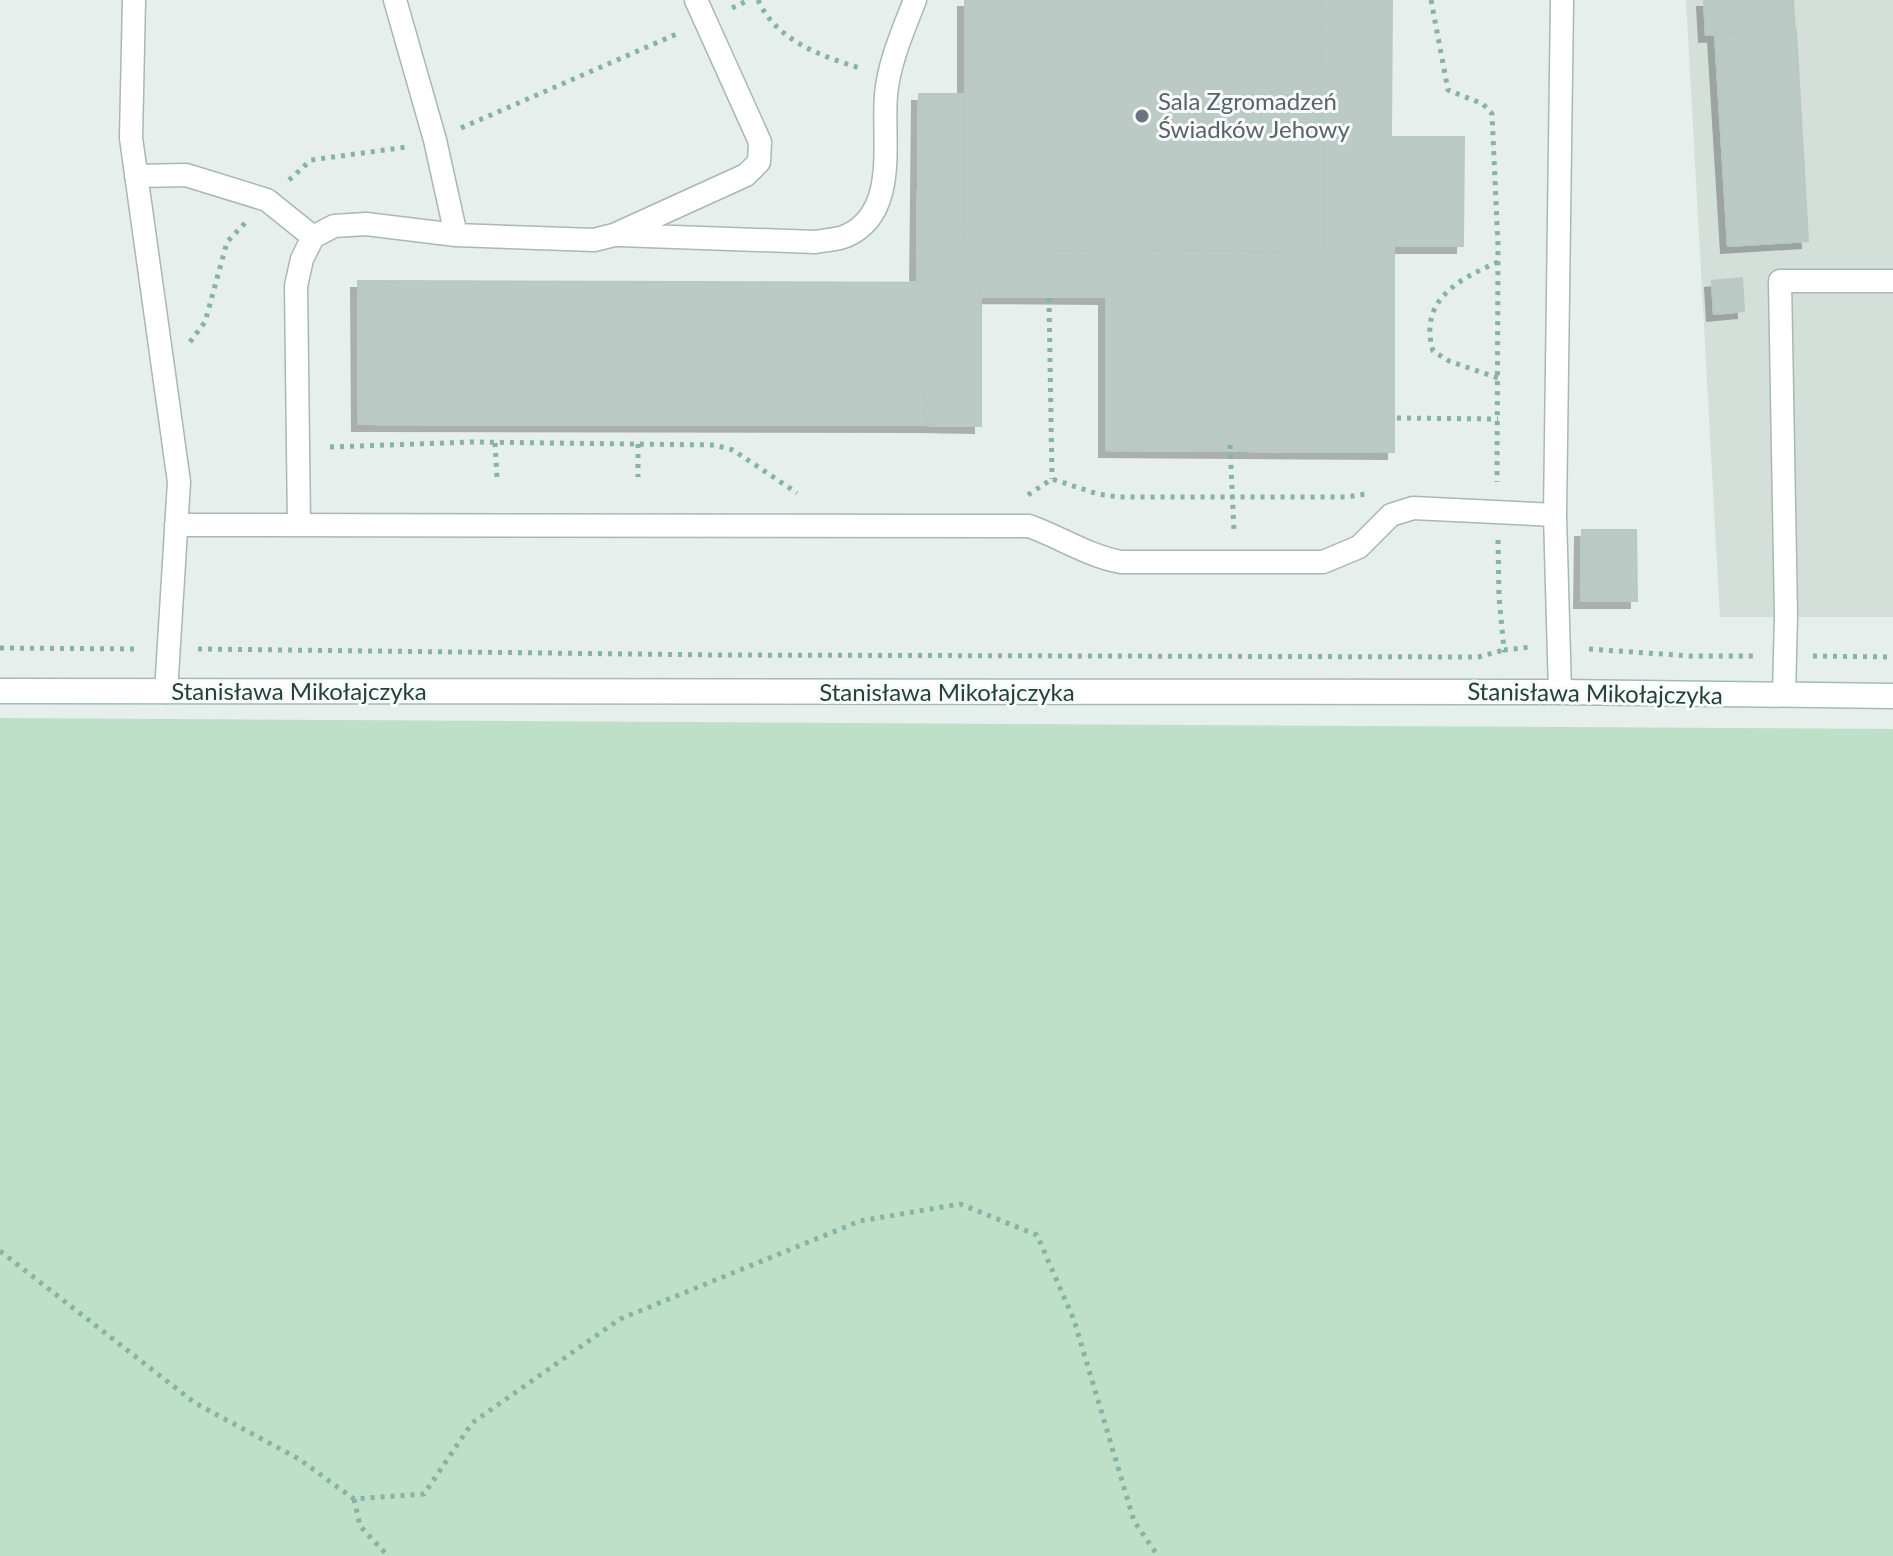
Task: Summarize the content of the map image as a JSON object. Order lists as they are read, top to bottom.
{
  "streets": {
    "street": ["Stanisława Mikołajczyka"]
  },
  "places": ["Sala Zgromadzeń Świadków Jehowy"]
}
